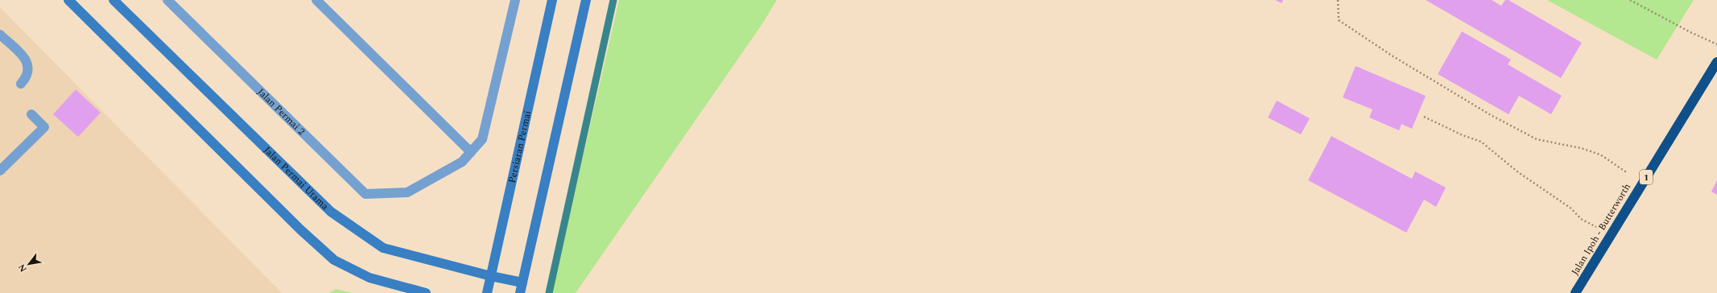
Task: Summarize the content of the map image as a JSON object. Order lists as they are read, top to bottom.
{
  "streets": {
    "highway": ["1", "Jalan Ipoh - Butterworth"],
    "street": ["Jalan Permai 2", "Persiaran Permai", "Jalan Permai Utama"]
  },
  "crossings": [
    ["Persiaran Permai", "Jalan Permai Utama"]
  ],
  "north": "bottom left"
}
